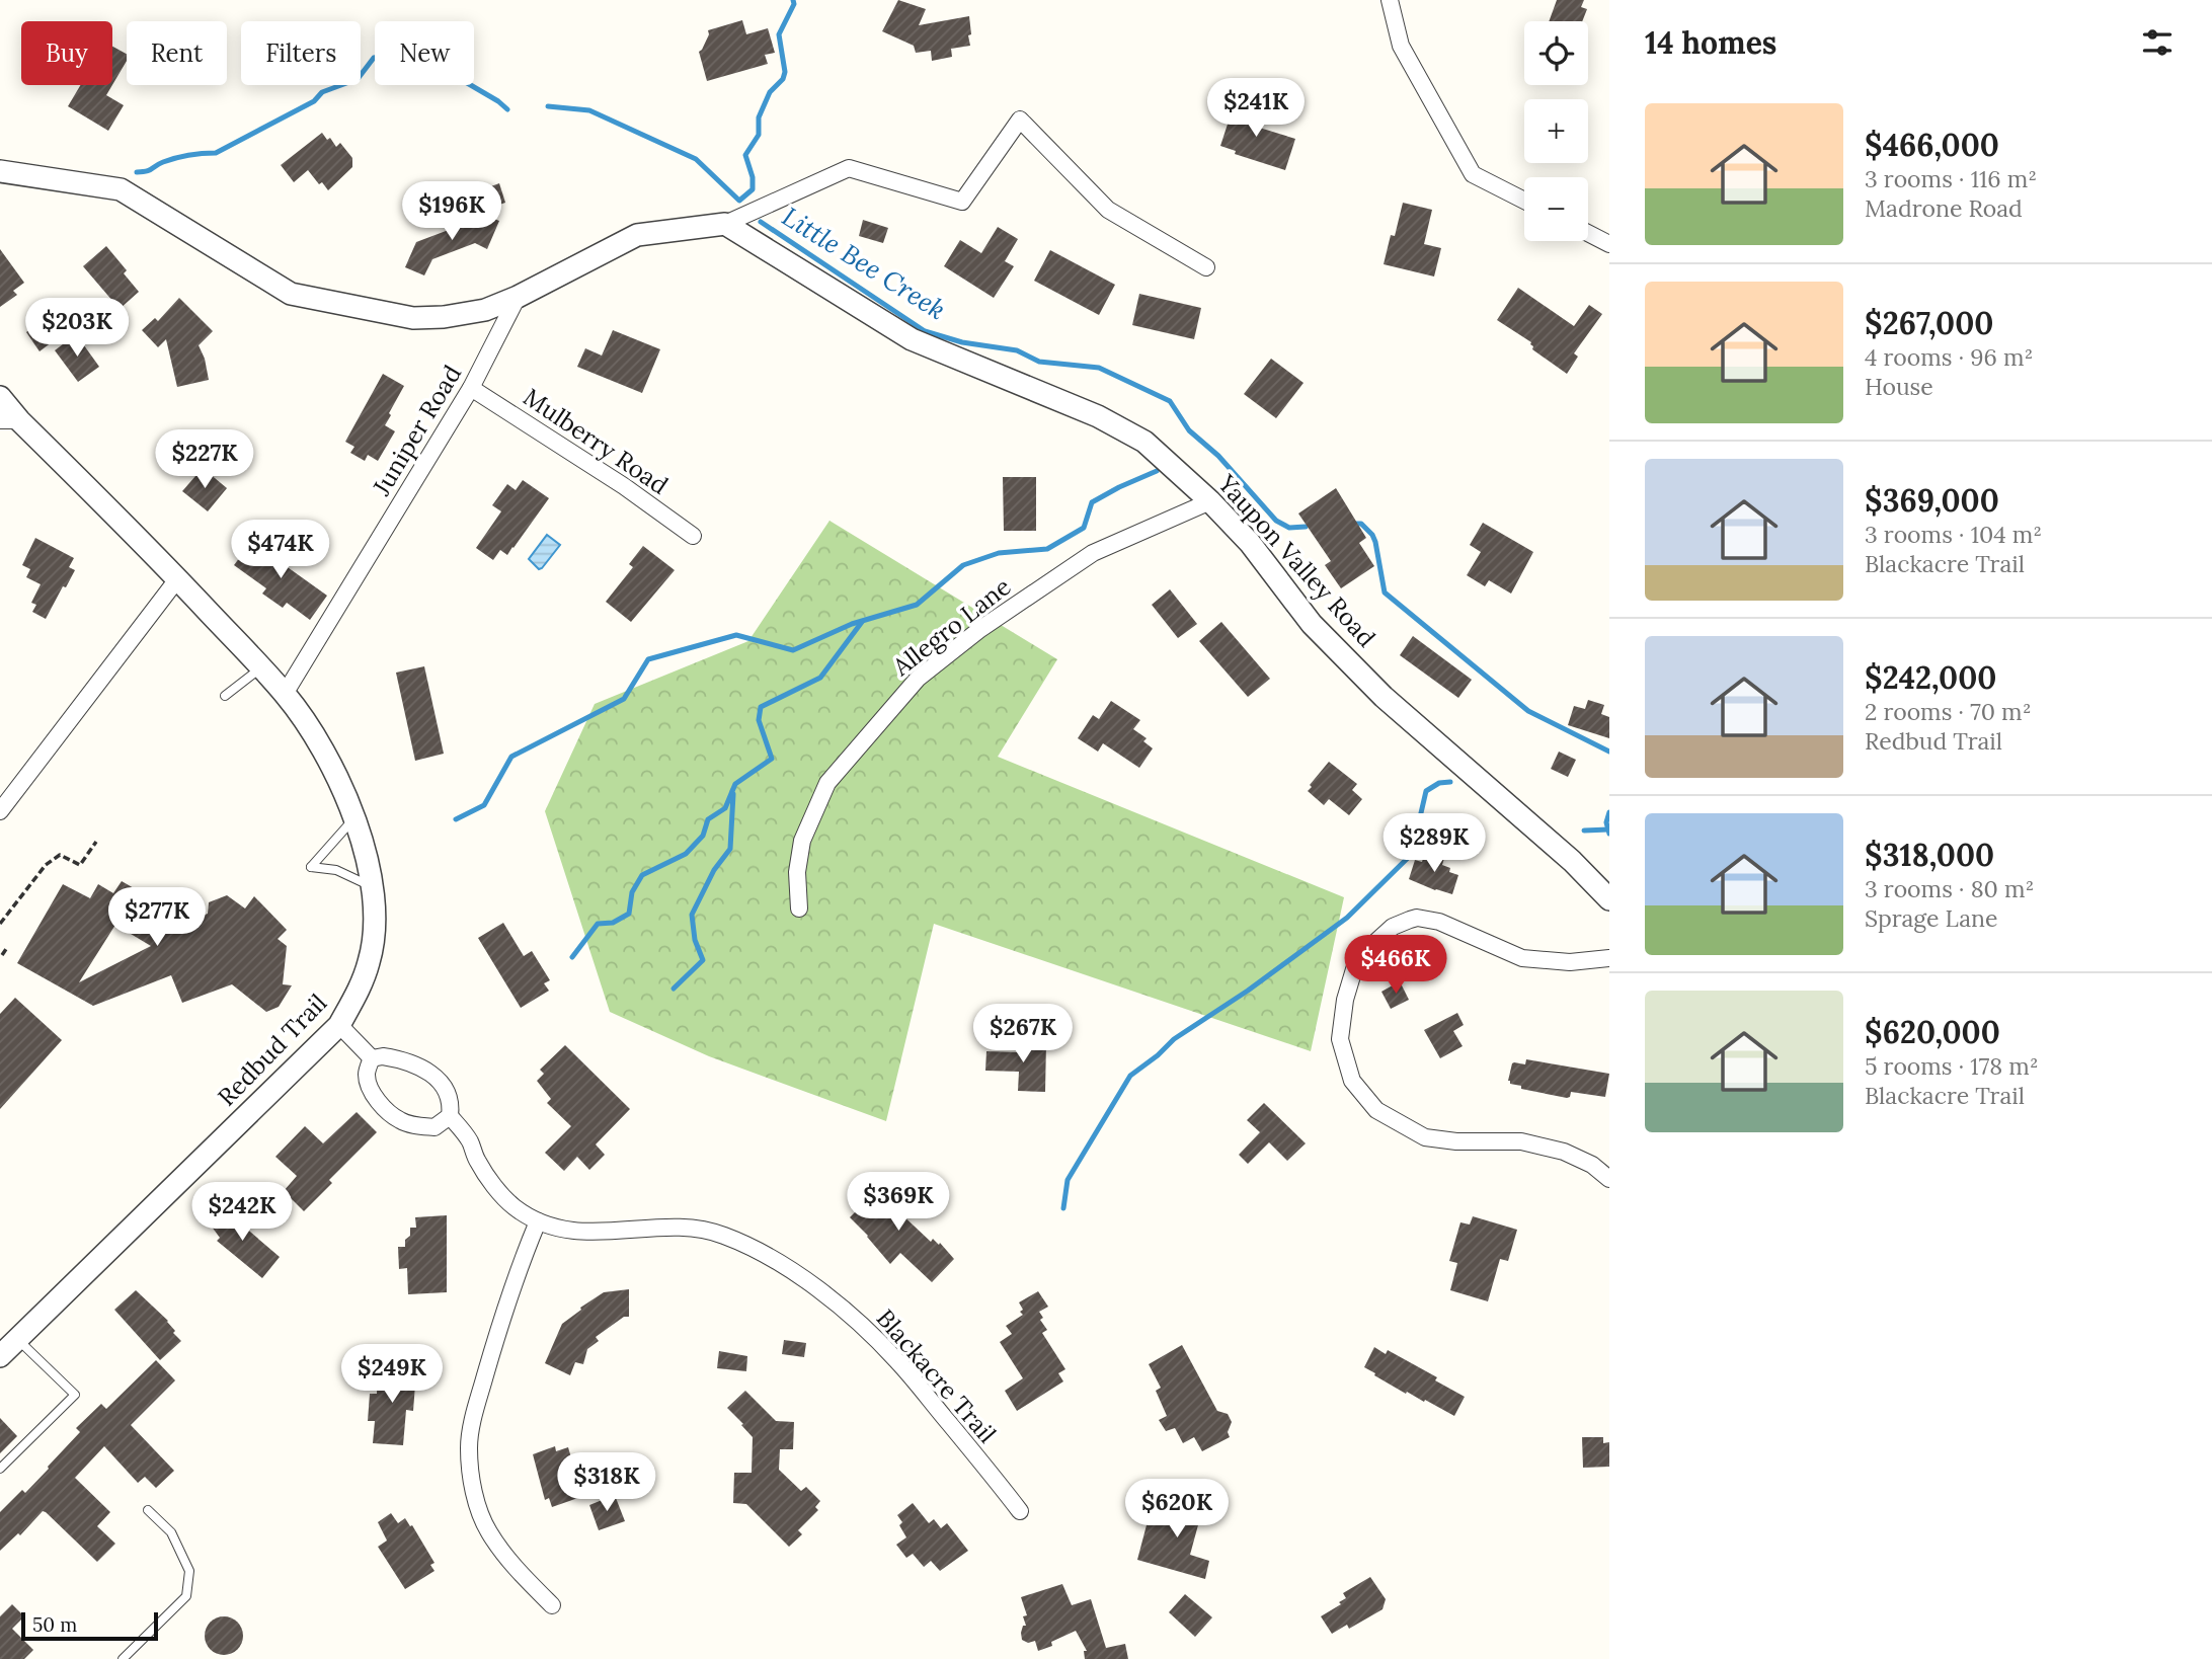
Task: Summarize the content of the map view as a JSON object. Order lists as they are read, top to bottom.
{
  "streets": {
    "street": [
      "Juniper Road",
      "Mulberry Road",
      "Yaupon Valley Road",
      "Allegro Lane",
      "Redbud Trail",
      "Blackacre Trail"
    ]
  },
  "crossings": [
    ["Juniper Road", "Mulberry Road"],
    ["Juniper Road", "Redbud Trail"],
    ["Yaupon Valley Road", "Allegro Lane"]
  ],
  "water": ["Little Bee Creek"],
  "scale_bar": "50 m",
  "page": {
    "heading": "14 homes",
    "map_buttons": ["+", "−"],
    "chip": [
      "Buy",
      "Rent",
      "Filters",
      "New"
    ],
    "price": [
      "$241K",
      "$196K",
      "$203K",
      "$227K",
      "$474K",
      "$289K",
      "$277K",
      "$466K",
      "$267K",
      "$369K",
      "$242K",
      "$249K",
      "$318K",
      "$620K"
    ],
    "list": [
      {
        "name": "$466,000",
        "note": "3 rooms · 116 m² · Madrone Road"
      },
      {
        "name": "$267,000",
        "note": "4 rooms · 96 m² · House"
      },
      {
        "name": "$369,000",
        "note": "3 rooms · 104 m² · Blackacre Trail"
      },
      {
        "name": "$242,000",
        "note": "2 rooms · 70 m² · Redbud Trail"
      },
      {
        "name": "$318,000",
        "note": "3 rooms · 80 m² · Sprage Lane"
      },
      {
        "name": "$620,000",
        "note": "5 rooms · 178 m² · Blackacre Trail"
      }
    ],
    "scale": "50 m"
  }
}
